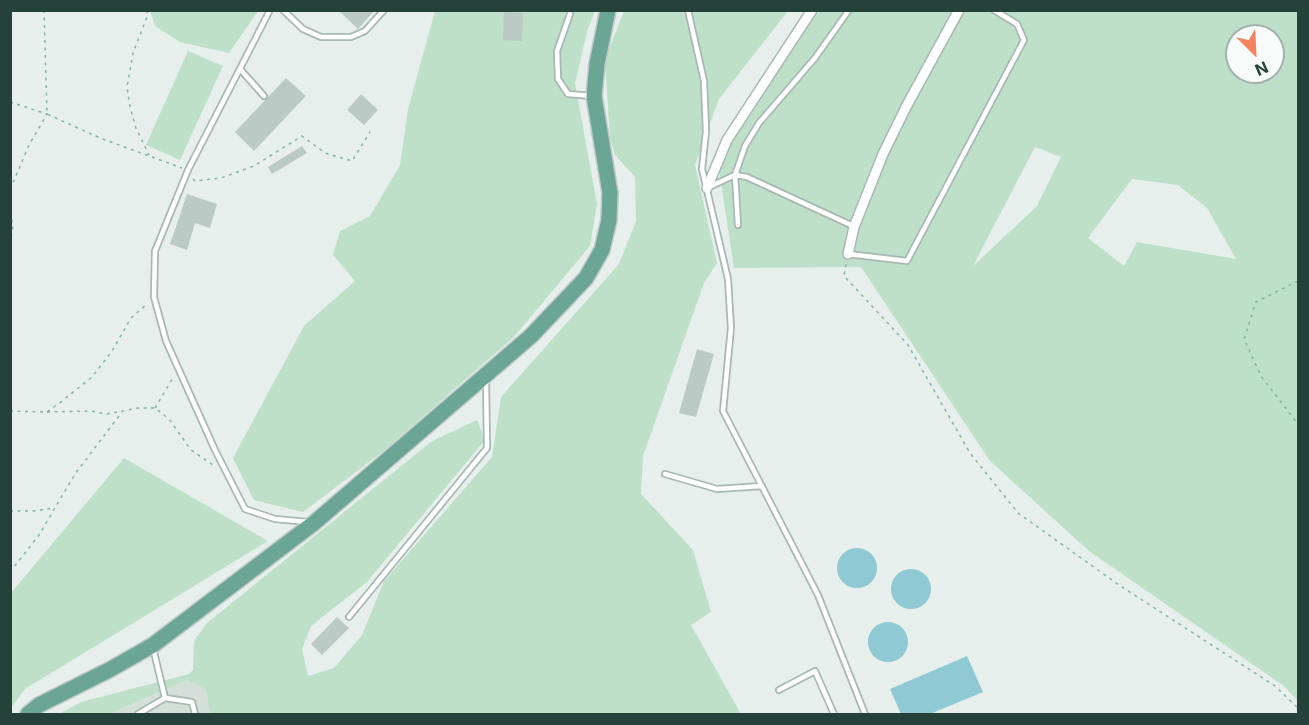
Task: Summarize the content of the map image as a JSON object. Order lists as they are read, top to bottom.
{
  "north": "bottom right"
}
